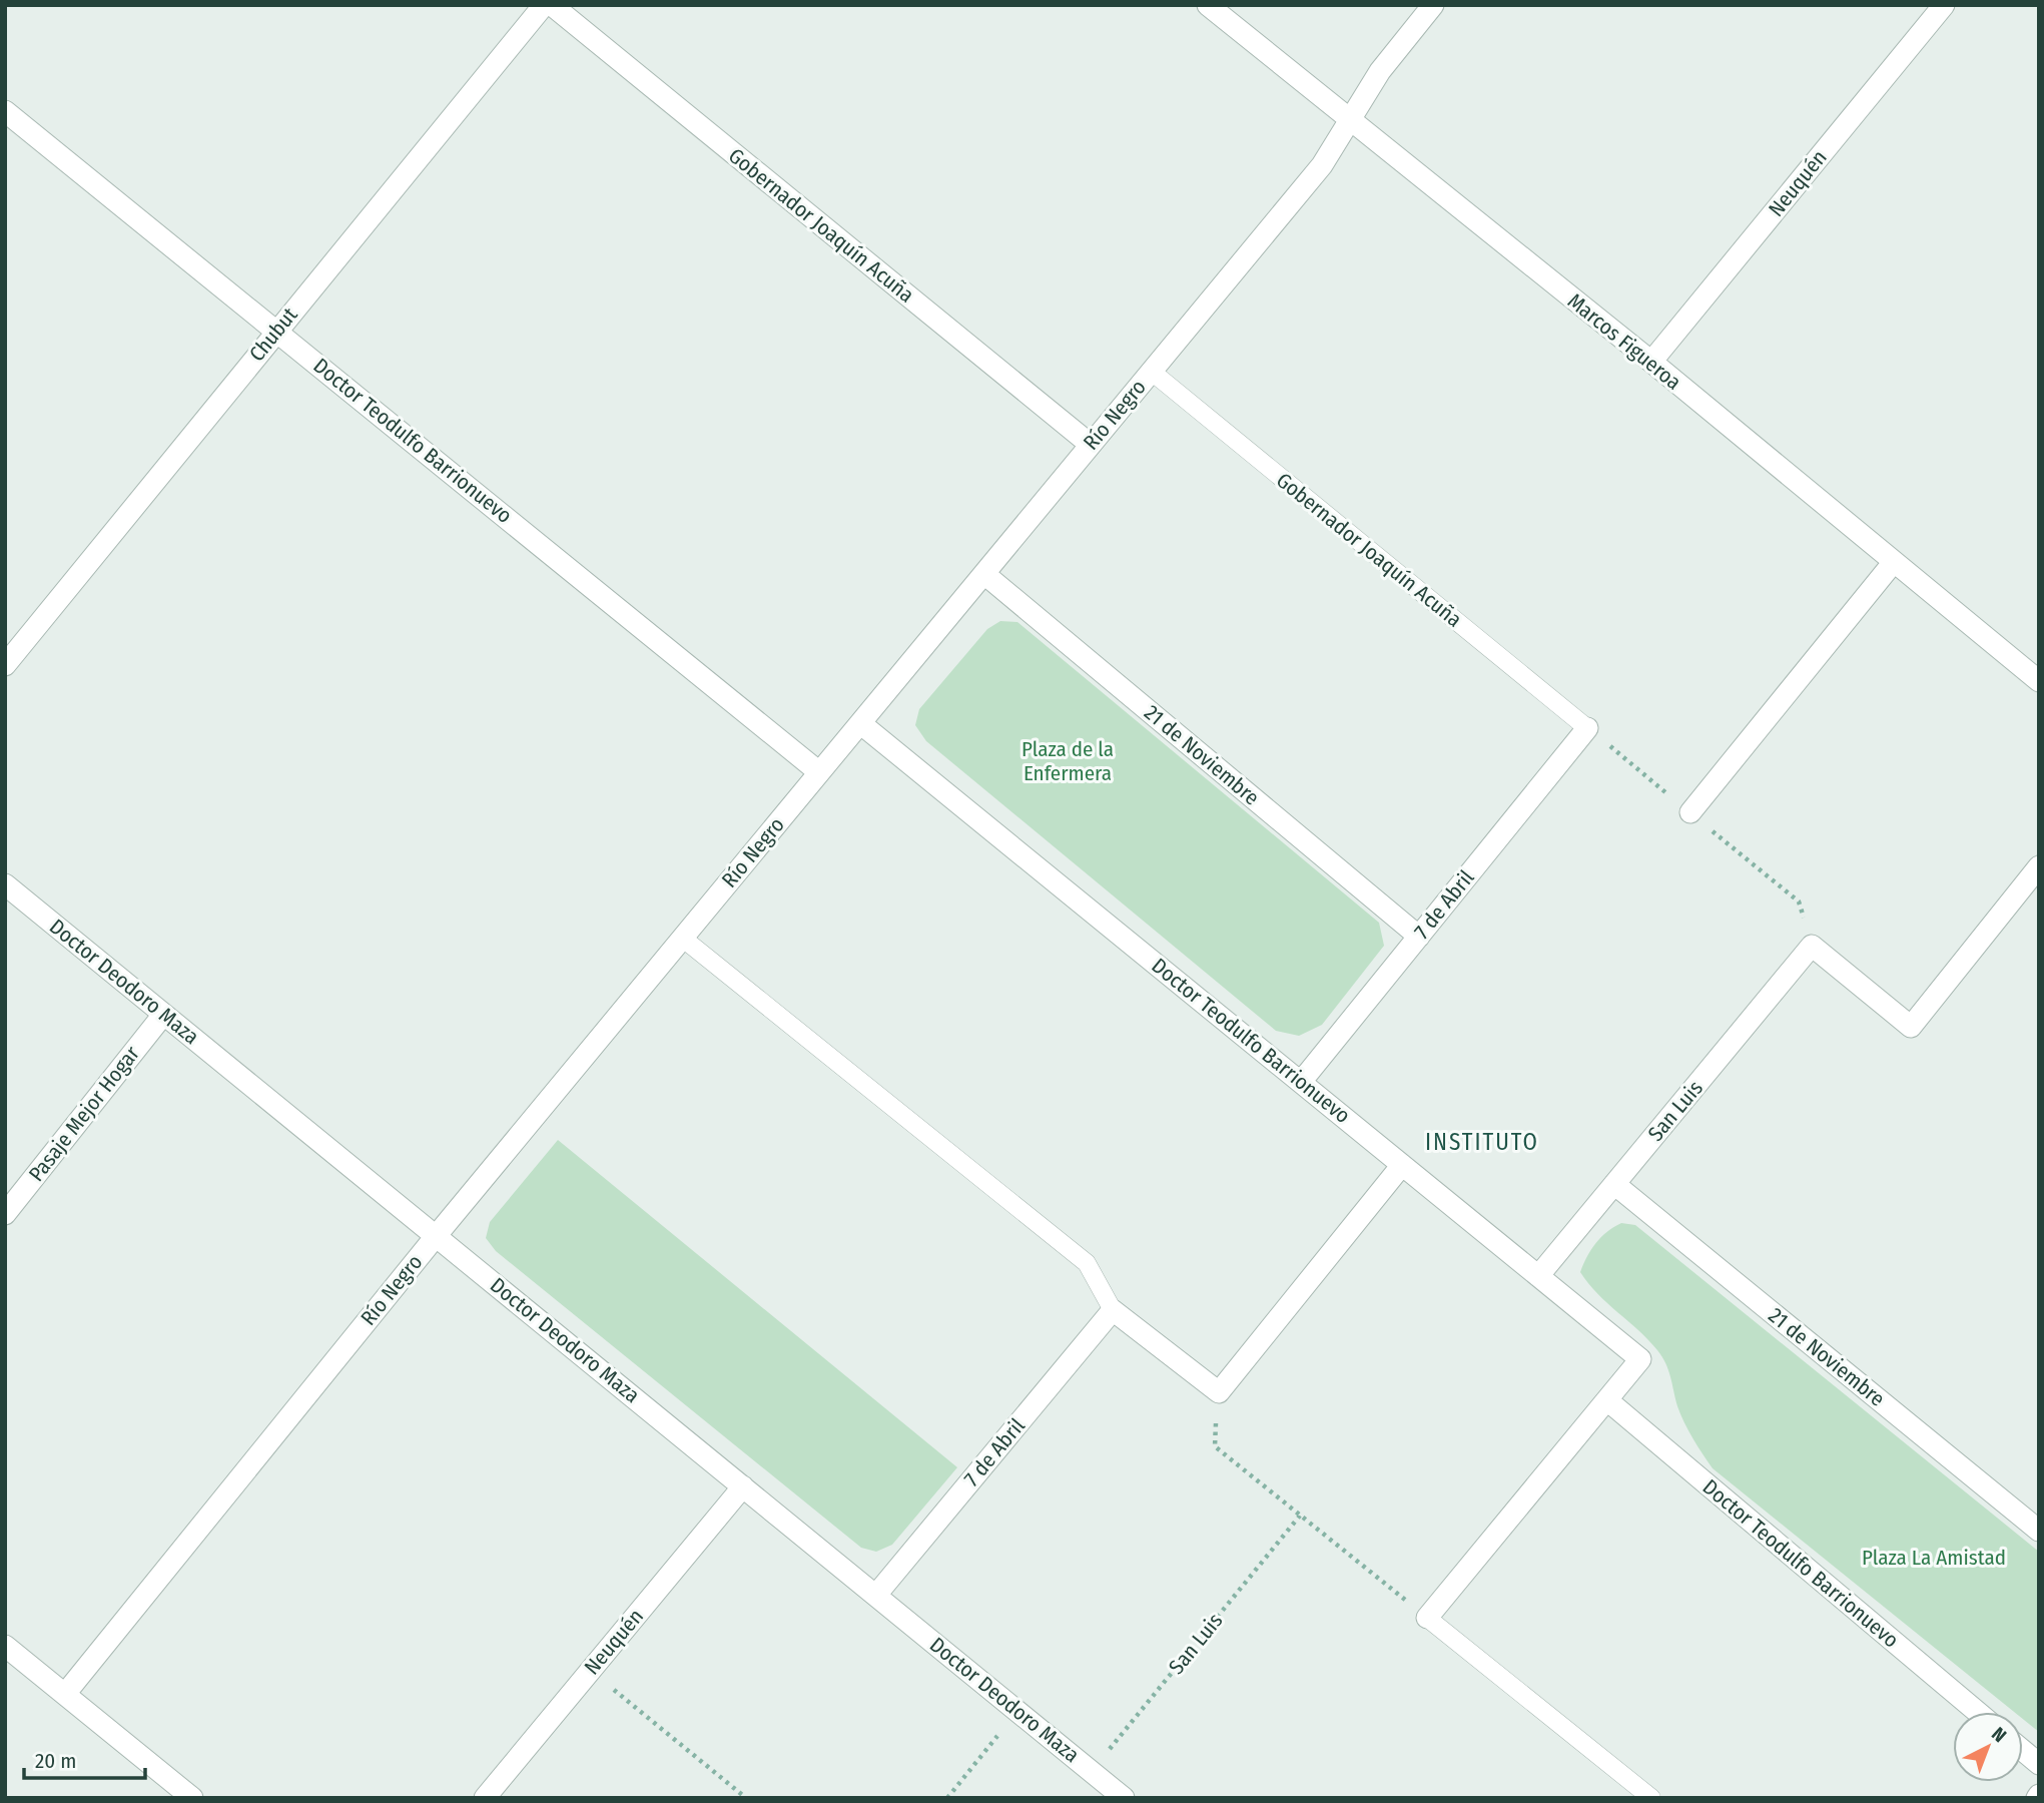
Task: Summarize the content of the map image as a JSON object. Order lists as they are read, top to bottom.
{
  "streets": {
    "street": [
      "Neuquén",
      "Gobernador Joaquín Acuña",
      "Chubut",
      "Marcos Figueroa",
      "Río Negro",
      "Doctor Teodulfo Barrionuevo",
      "21 de Noviembre",
      "7 de Abril",
      "Doctor Deodoro Maza",
      "San Luis",
      "Pasaje Mejor Hogar"
    ]
  },
  "crossings": [
    ["Neuquén", "Marcos Figueroa"],
    ["Neuquén", "Doctor Deodoro Maza"],
    ["Gobernador Joaquín Acuña", "Río Negro"],
    ["Gobernador Joaquín Acuña", "7 de Abril"],
    ["Chubut", "Doctor Teodulfo Barrionuevo"],
    ["Marcos Figueroa", "Río Negro"],
    ["Río Negro", "Doctor Teodulfo Barrionuevo"],
    ["Río Negro", "21 de Noviembre"],
    ["Río Negro", "Doctor Deodoro Maza"],
    ["Doctor Teodulfo Barrionuevo", "7 de Abril"],
    ["Doctor Teodulfo Barrionuevo", "San Luis"],
    ["21 de Noviembre", "7 de Abril"],
    ["21 de Noviembre", "San Luis"],
    ["7 de Abril", "Doctor Deodoro Maza"],
    ["Doctor Deodoro Maza", "San Luis"],
    ["Doctor Deodoro Maza", "Pasaje Mejor Hogar"]
  ],
  "districts": ["INSTITUTO"],
  "parks": ["Plaza de la Enfermera", "Plaza La Amistad"],
  "scale_bar": "20 m",
  "north": "top right"
}
